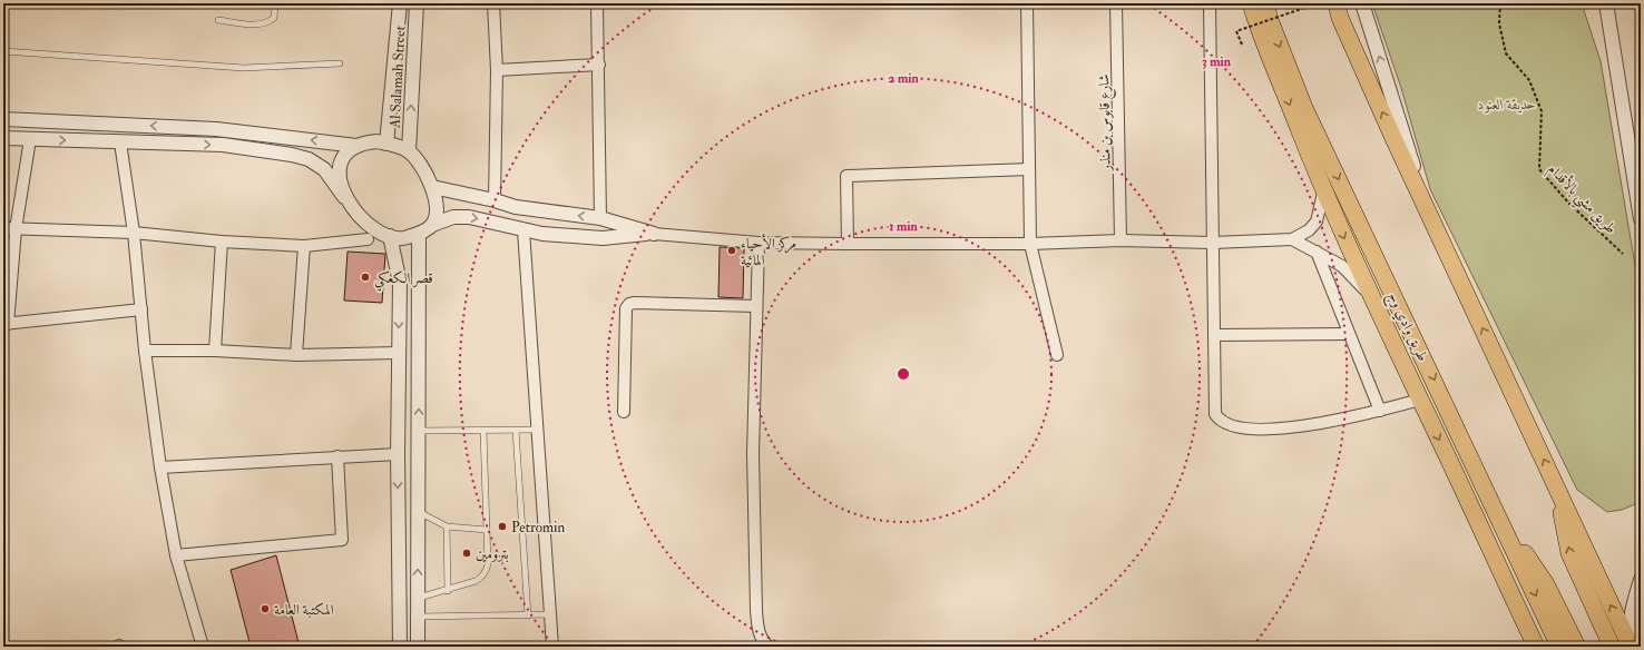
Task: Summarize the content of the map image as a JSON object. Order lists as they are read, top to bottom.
{
  "streets": {
    "main road": ["طريق وادي وج"],
    "street": ["Al Salamah Street", "شارع قابوس بن منذر"],
    "path": ["طريق مشي بالأقدام"]
  },
  "parks": ["حديقة العنود"],
  "places": [
    "مركز الأحياء المائية",
    "قصر الكعكي",
    "Petromin",
    "بترومين",
    "المكتبة العامة"
  ],
  "rings": ["3 min", "2 min", "1 min"]
}
